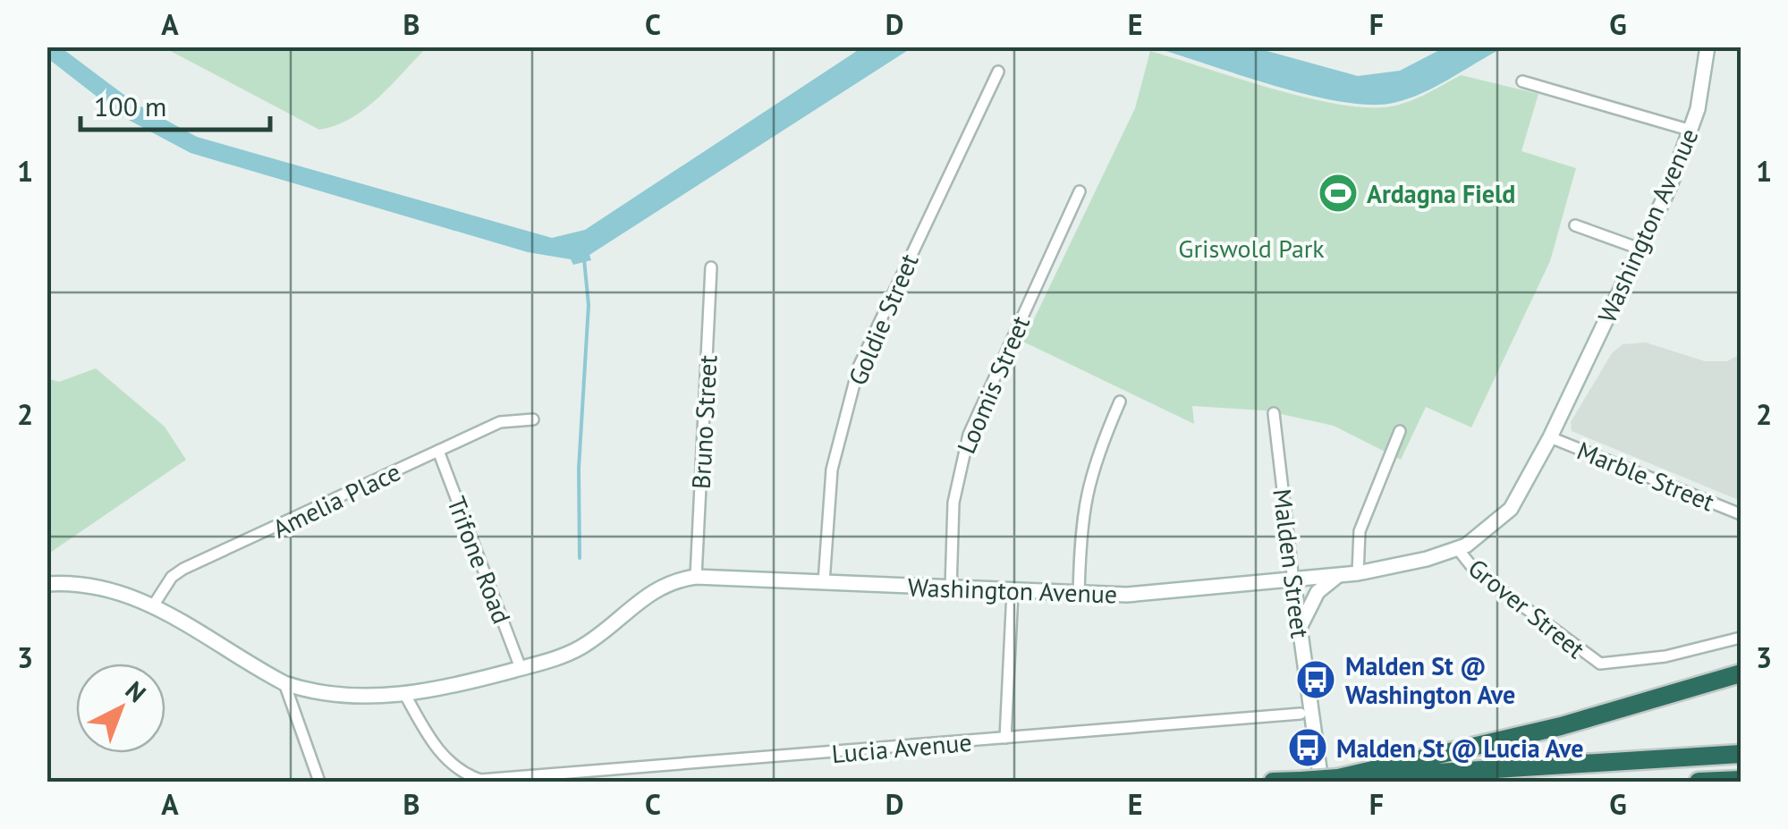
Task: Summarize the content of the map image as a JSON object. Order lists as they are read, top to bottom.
{
  "streets": {
    "street": [
      "Washington Avenue",
      "Goldie Street",
      "Loomis Street",
      "Bruno Street",
      "Marble Street",
      "Amelia Place",
      "Trifone Road",
      "Malden Street",
      "Grover Street",
      "Lucia Avenue"
    ]
  },
  "crossings": [
    ["Washington Avenue", "Goldie Street"],
    ["Washington Avenue", "Loomis Street"],
    ["Washington Avenue", "Bruno Street"],
    ["Washington Avenue", "Marble Street"],
    ["Washington Avenue", "Amelia Place"],
    ["Washington Avenue", "Trifone Road"],
    ["Washington Avenue", "Malden Street"],
    ["Washington Avenue", "Grover Street"],
    ["Washington Avenue", "Lucia Avenue"],
    ["Amelia Place", "Trifone Road"],
    ["Malden Street", "Lucia Avenue"]
  ],
  "parks": ["Griswold Park"],
  "places": {
    "sports": ["Ardagna Field"],
    "bus stop": ["Malden St @ Washington Ave", "Malden St @ Lucia Ave"]
  },
  "scale_bar": "100 m",
  "north": "top right",
  "grid": {
    "columns": [
      "A",
      "B",
      "C",
      "D",
      "E",
      "F",
      "G"
    ],
    "rows": ["1", "2", "3"]
  }
}
